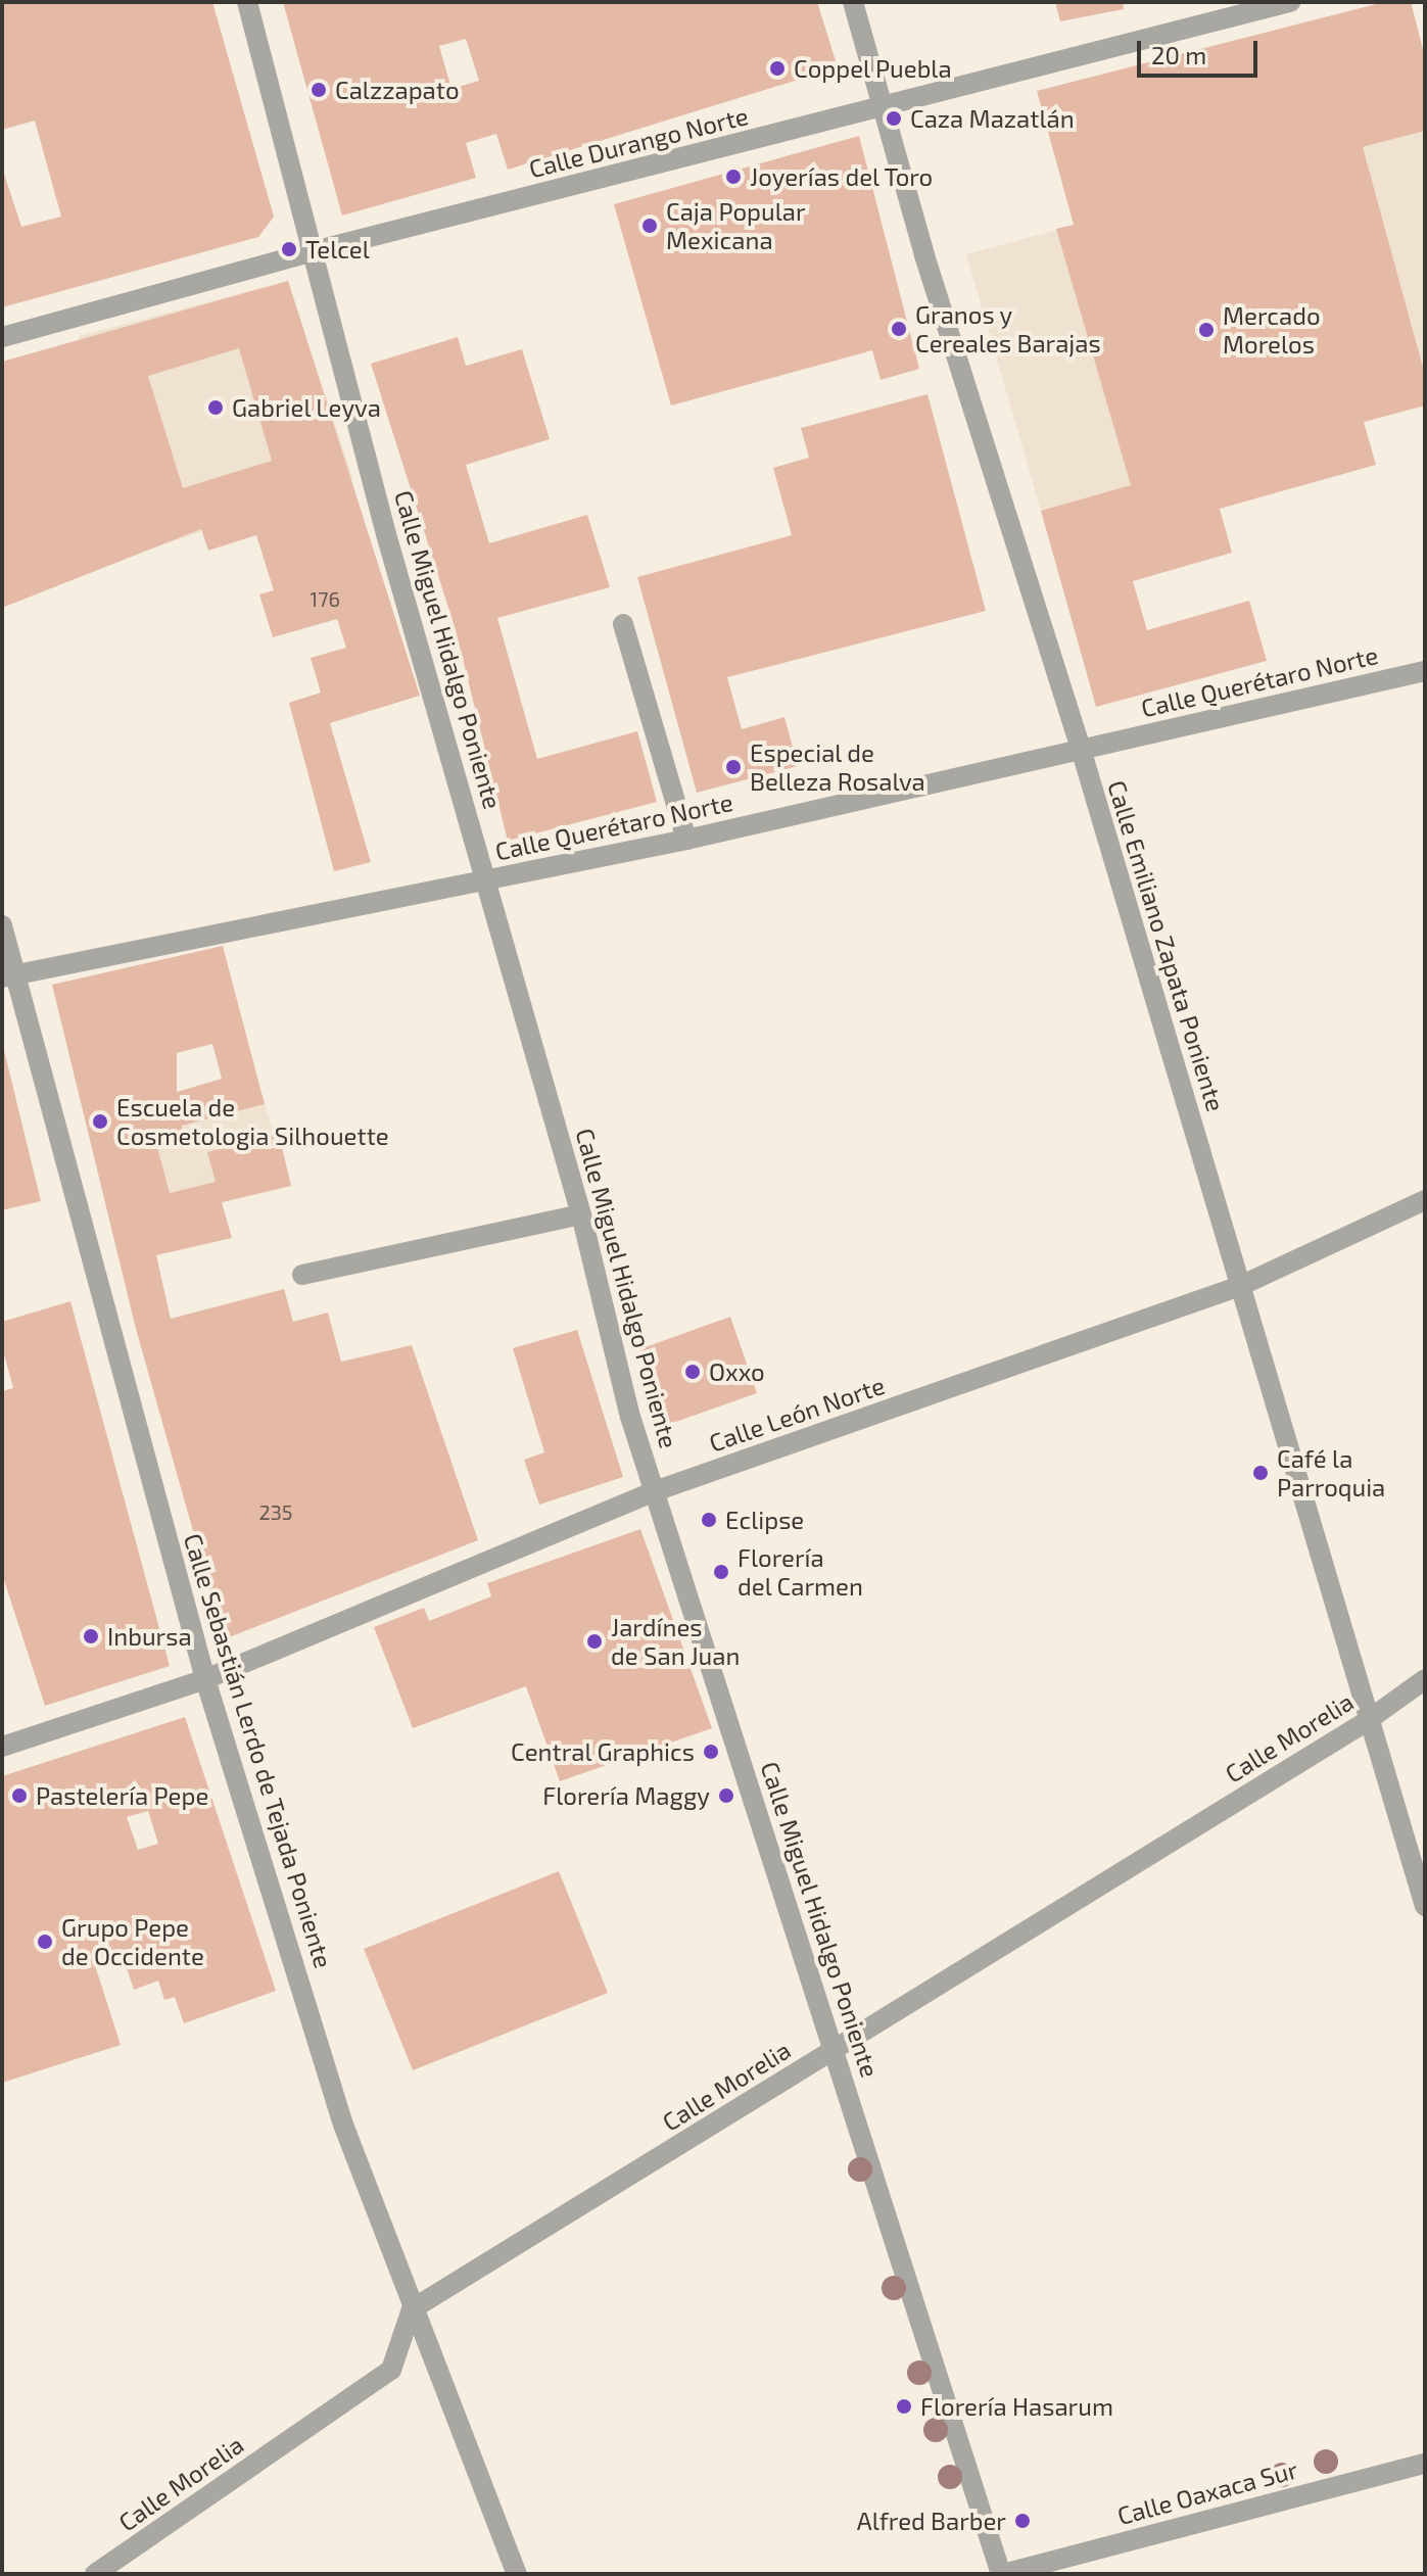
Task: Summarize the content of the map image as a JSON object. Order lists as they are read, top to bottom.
{
  "streets": {
    "street": [
      "Calle Durango Norte",
      "Calle Miguel Hidalgo Poniente",
      "Calle Querétaro Norte",
      "Calle Emiliano Zapata Poniente",
      "Calle León Norte",
      "Calle Morelia",
      "Calle Sebastián Lerdo de Tejada Poniente",
      "Calle Oaxaca Sur"
    ]
  },
  "crossings": [
    ["Calle Durango Norte", "Calle Miguel Hidalgo Poniente"],
    ["Calle Durango Norte", "Calle Emiliano Zapata Poniente"],
    ["Calle Miguel Hidalgo Poniente", "Calle Querétaro Norte"],
    ["Calle Miguel Hidalgo Poniente", "Calle León Norte"],
    ["Calle Miguel Hidalgo Poniente", "Calle Morelia"],
    ["Calle Miguel Hidalgo Poniente", "Calle Oaxaca Sur"],
    ["Calle Querétaro Norte", "Calle Emiliano Zapata Poniente"],
    ["Calle Querétaro Norte", "Calle Sebastián Lerdo de Tejada Poniente"],
    ["Calle Emiliano Zapata Poniente", "Calle León Norte"],
    ["Calle Emiliano Zapata Poniente", "Calle Morelia"],
    ["Calle León Norte", "Calle Sebastián Lerdo de Tejada Poniente"],
    ["Calle Morelia", "Calle Sebastián Lerdo de Tejada Poniente"]
  ],
  "places": [
    "Coppel Puebla",
    "Calzzapato",
    "Caza Mazatlán",
    "Joyerías del Toro",
    "Caja Popular Mexicana",
    "Telcel",
    "Granos y Cereales Barajas",
    "Mercado Morelos",
    "Gabriel Leyva",
    "Especial de Belleza Rosalva",
    "Escuela de Cosmetologia Silhouette",
    "Oxxo",
    "Café la Parroquia",
    "Eclipse",
    "Florería del Carmen",
    "Inbursa",
    "Jardínes de San Juan",
    "Central Graphics",
    "Pastelería Pepe",
    "Florería Maggy",
    "Grupo Pepe de Occidente",
    "Florería Hasarum",
    "Alfred Barber"
  ],
  "house_numbers": ["176", "235"],
  "scale_bar": "20 m"
}
